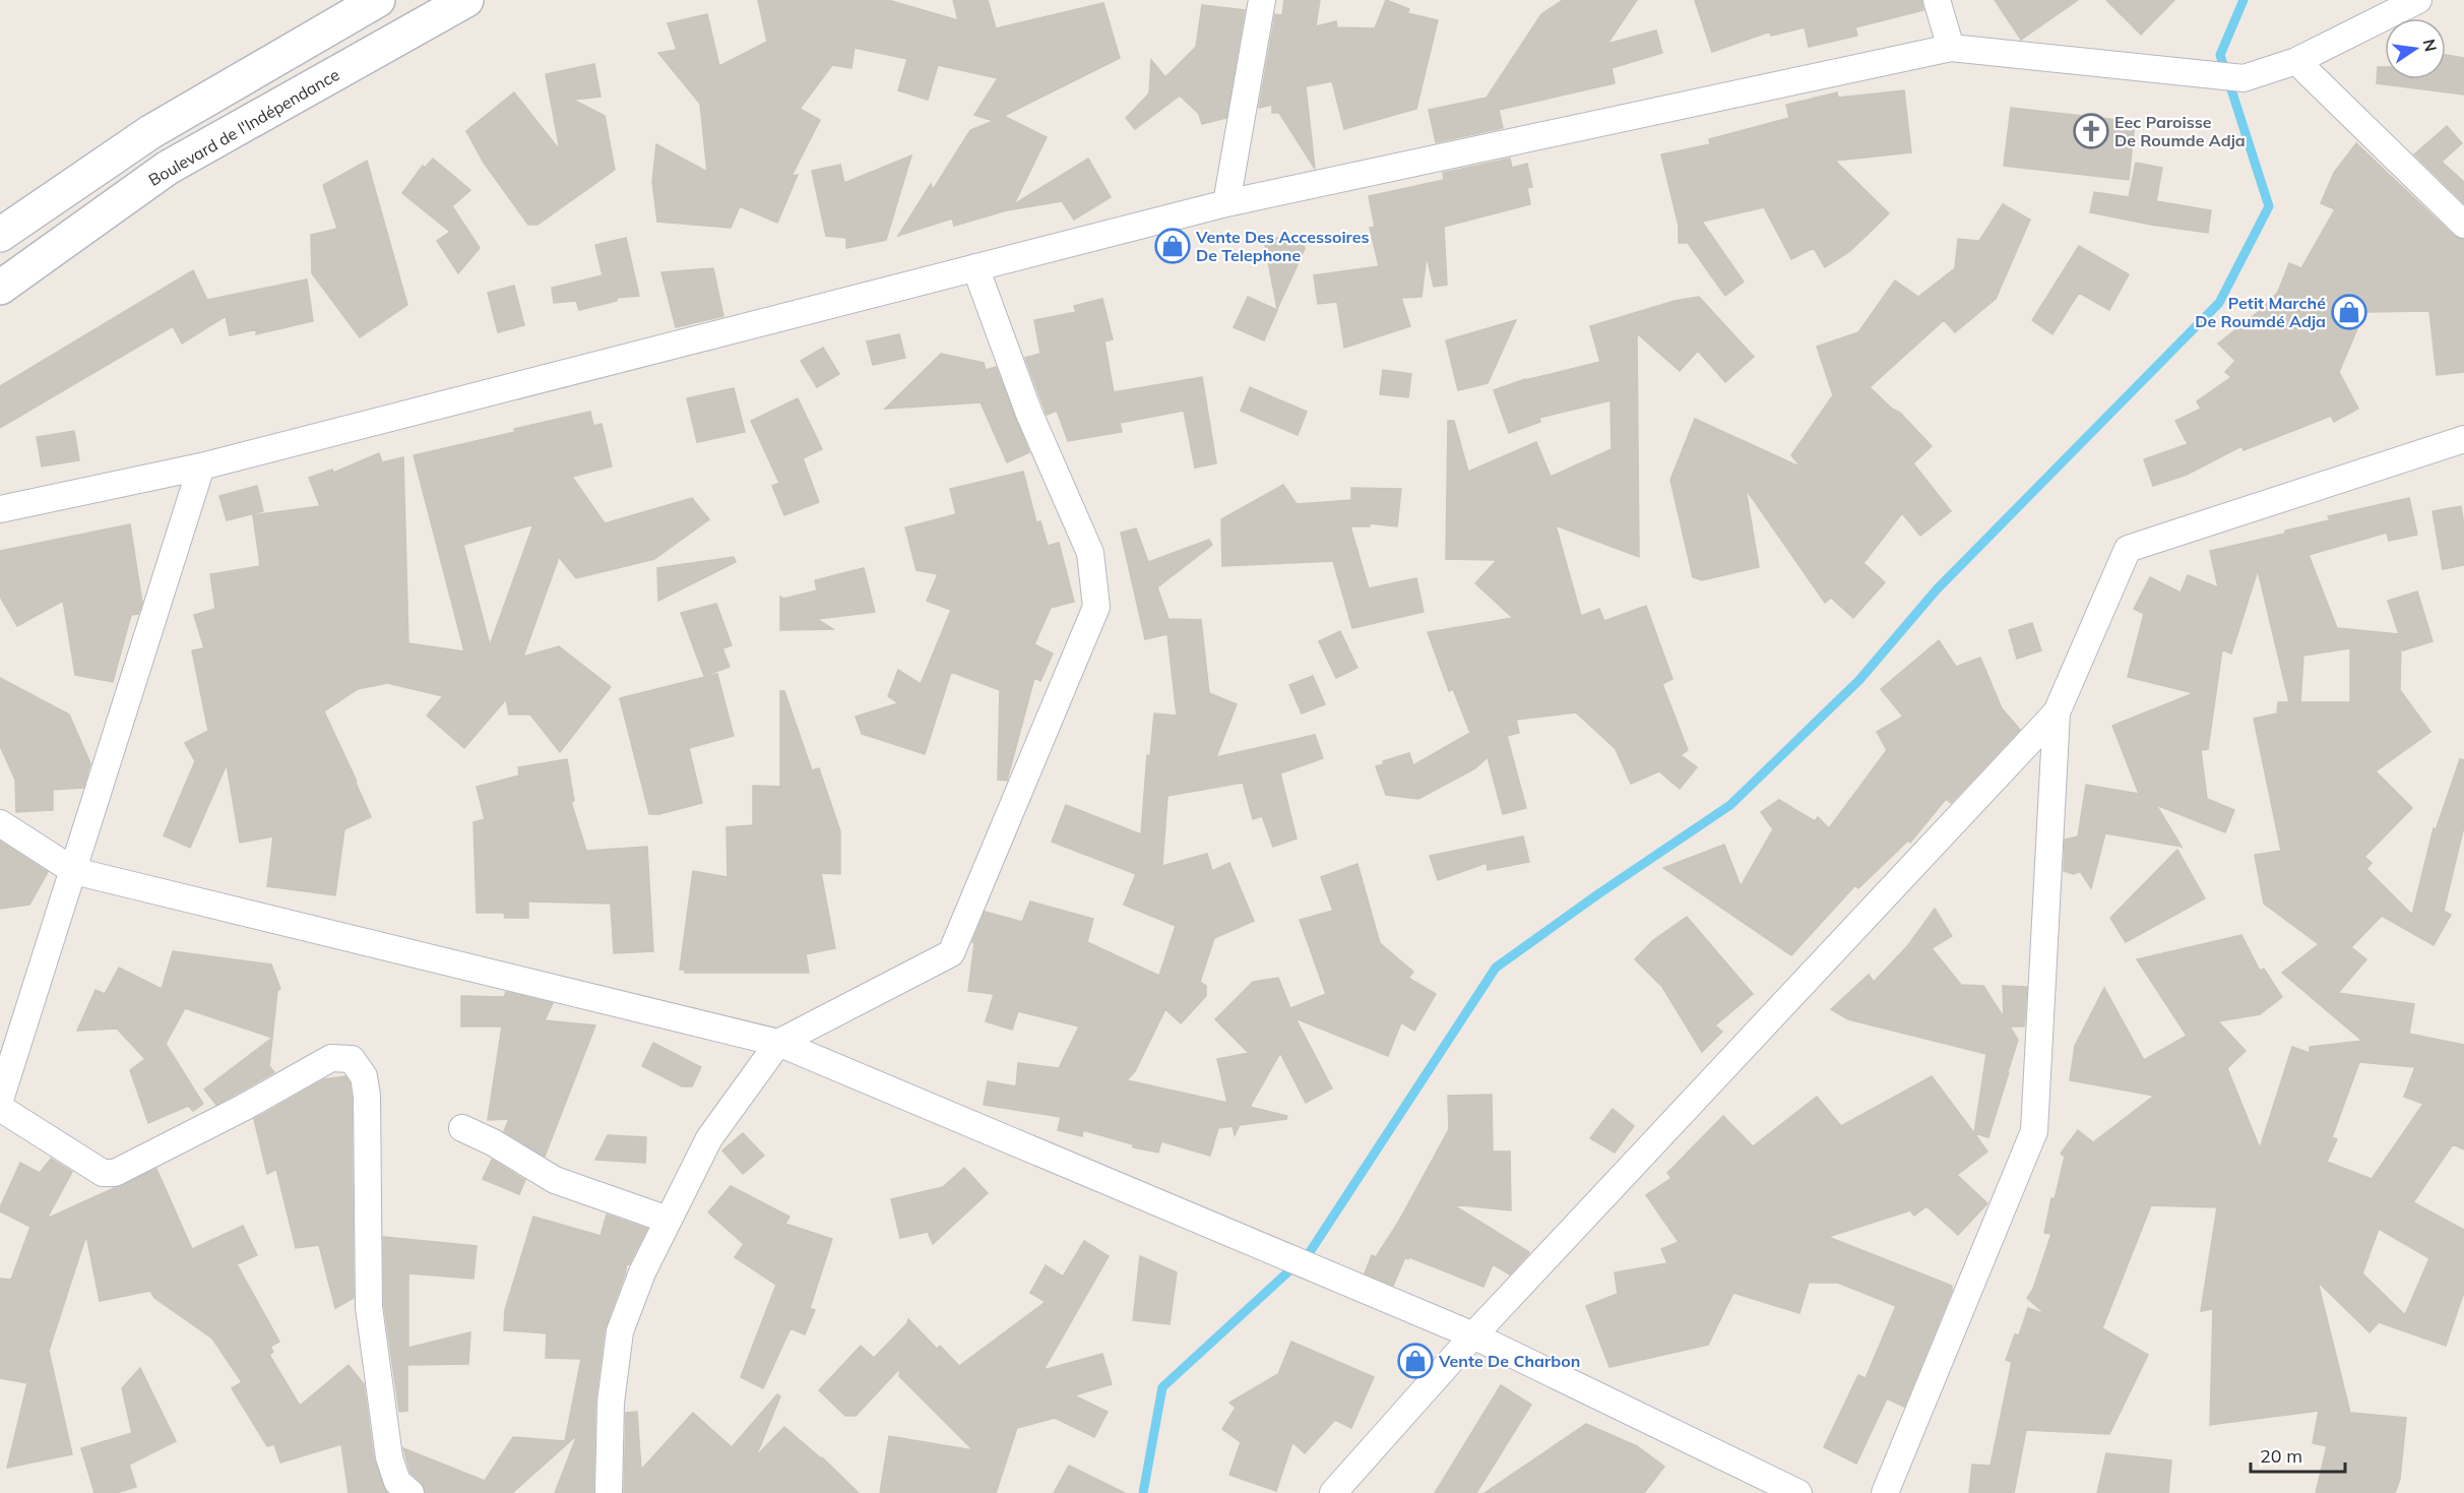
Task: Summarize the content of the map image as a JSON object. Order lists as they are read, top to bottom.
{
  "streets": {
    "main road": ["Boulevard de l'Indépendance"]
  },
  "places": {
    "church": ["Eec Paroisse De Roumde Adja"],
    "shop": ["Vente Des Accessoires De Telephone", "Petit Marché De Roumdé Adja", "Vente De Charbon"]
  },
  "scale_bar": "20 m",
  "north": "right"
}
